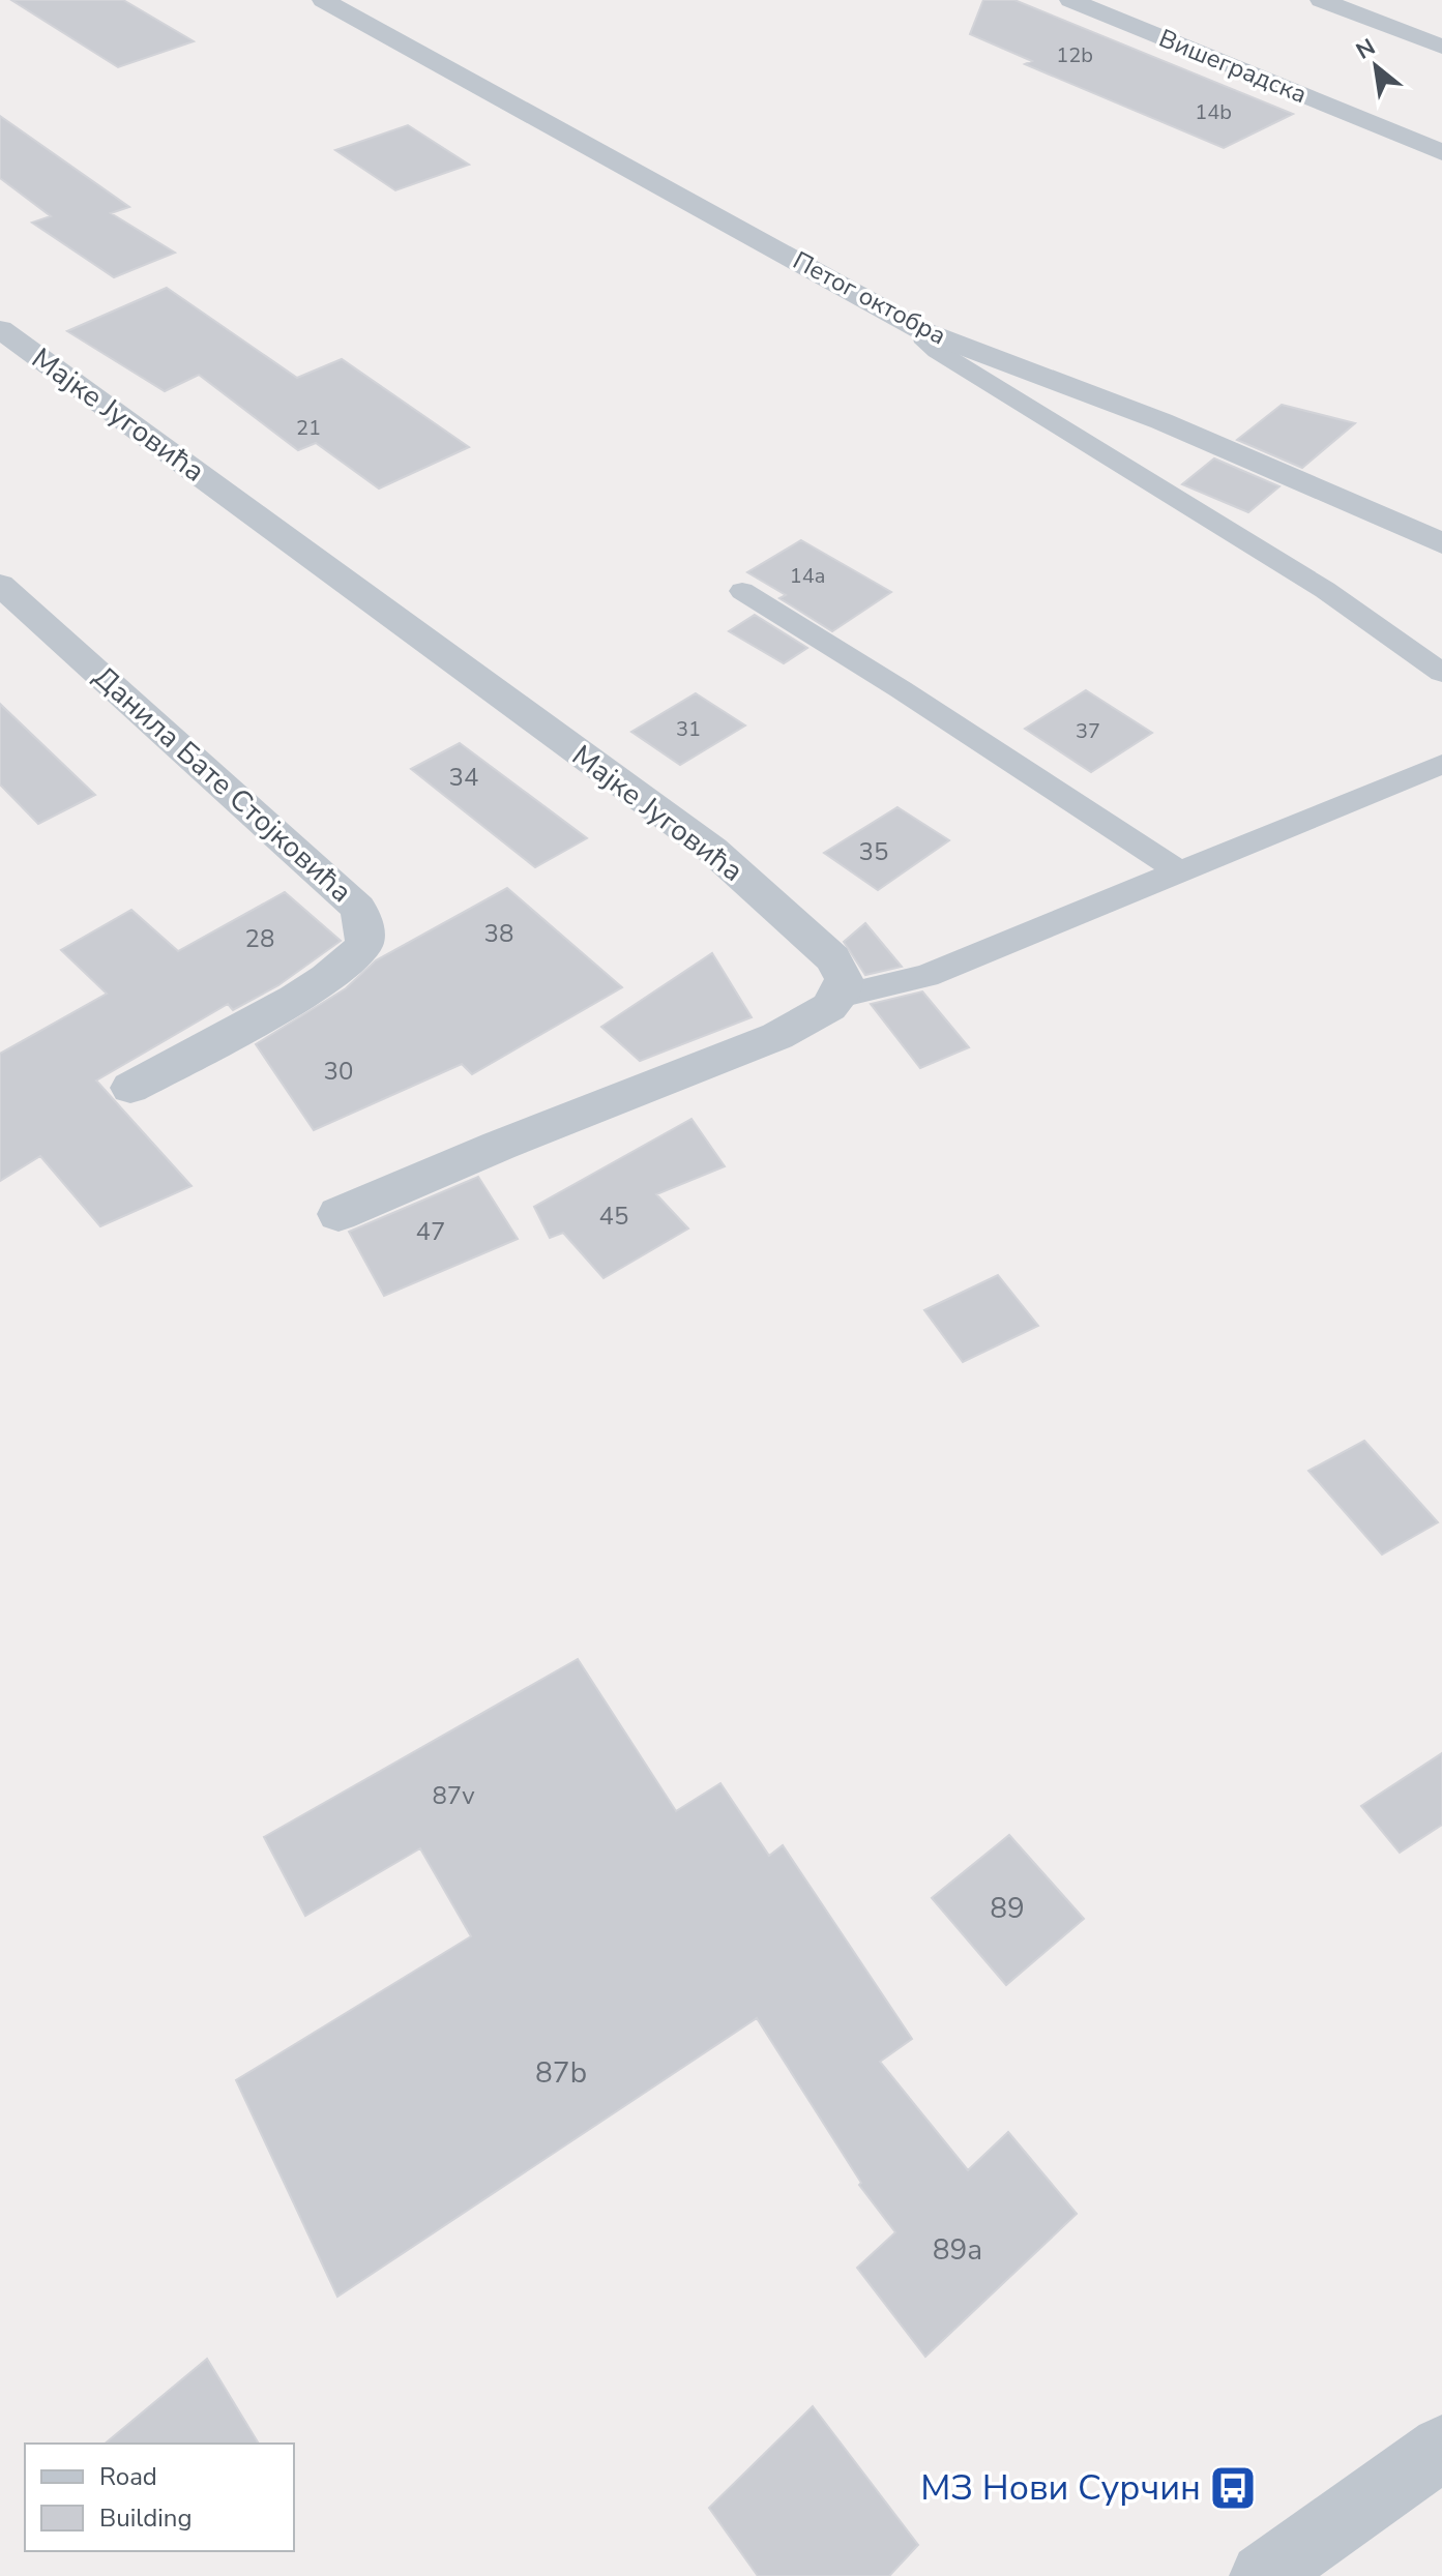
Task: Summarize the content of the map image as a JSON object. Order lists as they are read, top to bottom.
{
  "streets": {
    "street": [
      "Вишеградска",
      "Петог октобра",
      "Мајке Југовића",
      "Данила Бате Стојковића"
    ]
  },
  "places": {
    "bus stop": ["МЗ Нови Сурчин"]
  },
  "house_numbers": [
    "12b",
    "14b",
    "21",
    "14a",
    "31",
    "37",
    "34",
    "35",
    "38",
    "28",
    "30",
    "45",
    "47",
    "87v",
    "89",
    "87b",
    "89a"
  ],
  "legend": ["Road", "Building"],
  "north": "top left"
}
